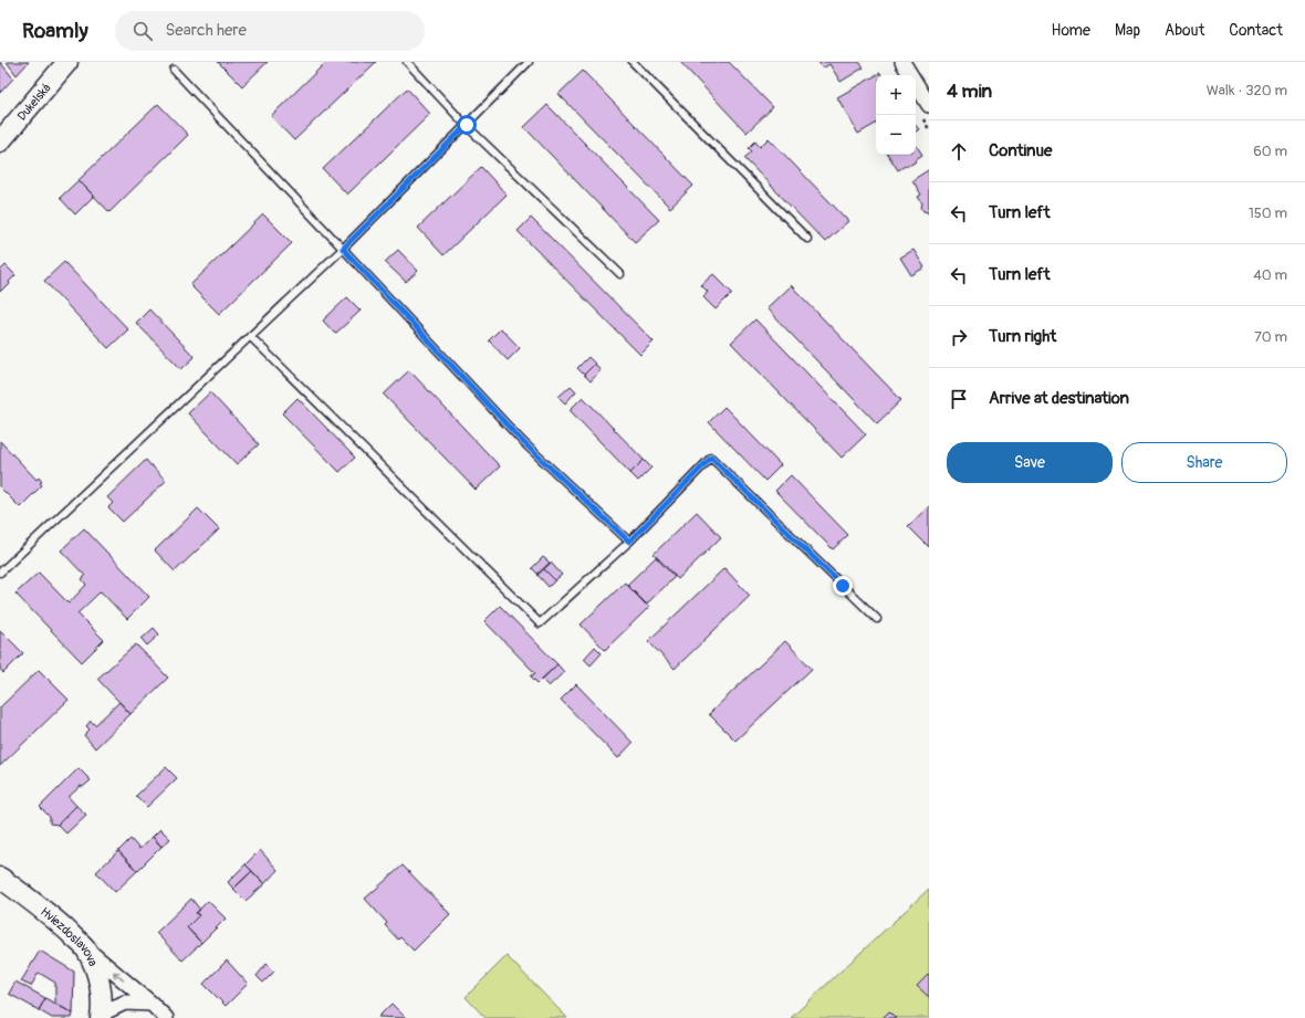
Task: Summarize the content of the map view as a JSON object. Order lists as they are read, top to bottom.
{
  "streets": {
    "main road": ["Dukelská", "Hviezdoslavova"]
  },
  "page": {
    "header": "Roamly",
    "search": "Search here",
    "nav": [
      "Home",
      "Map",
      "About",
      "Contact"
    ],
    "heading": ["4 min", "Walk · 320 m"],
    "map_buttons": ["+", "−"],
    "list": [
      ["Continue", "60 m"],
      ["Turn left", "150 m"],
      ["Turn left", "40 m"],
      ["Turn right", "70 m"],
      "Arrive at destination"
    ],
    "buttons": ["Save", "Share"]
  }
}
